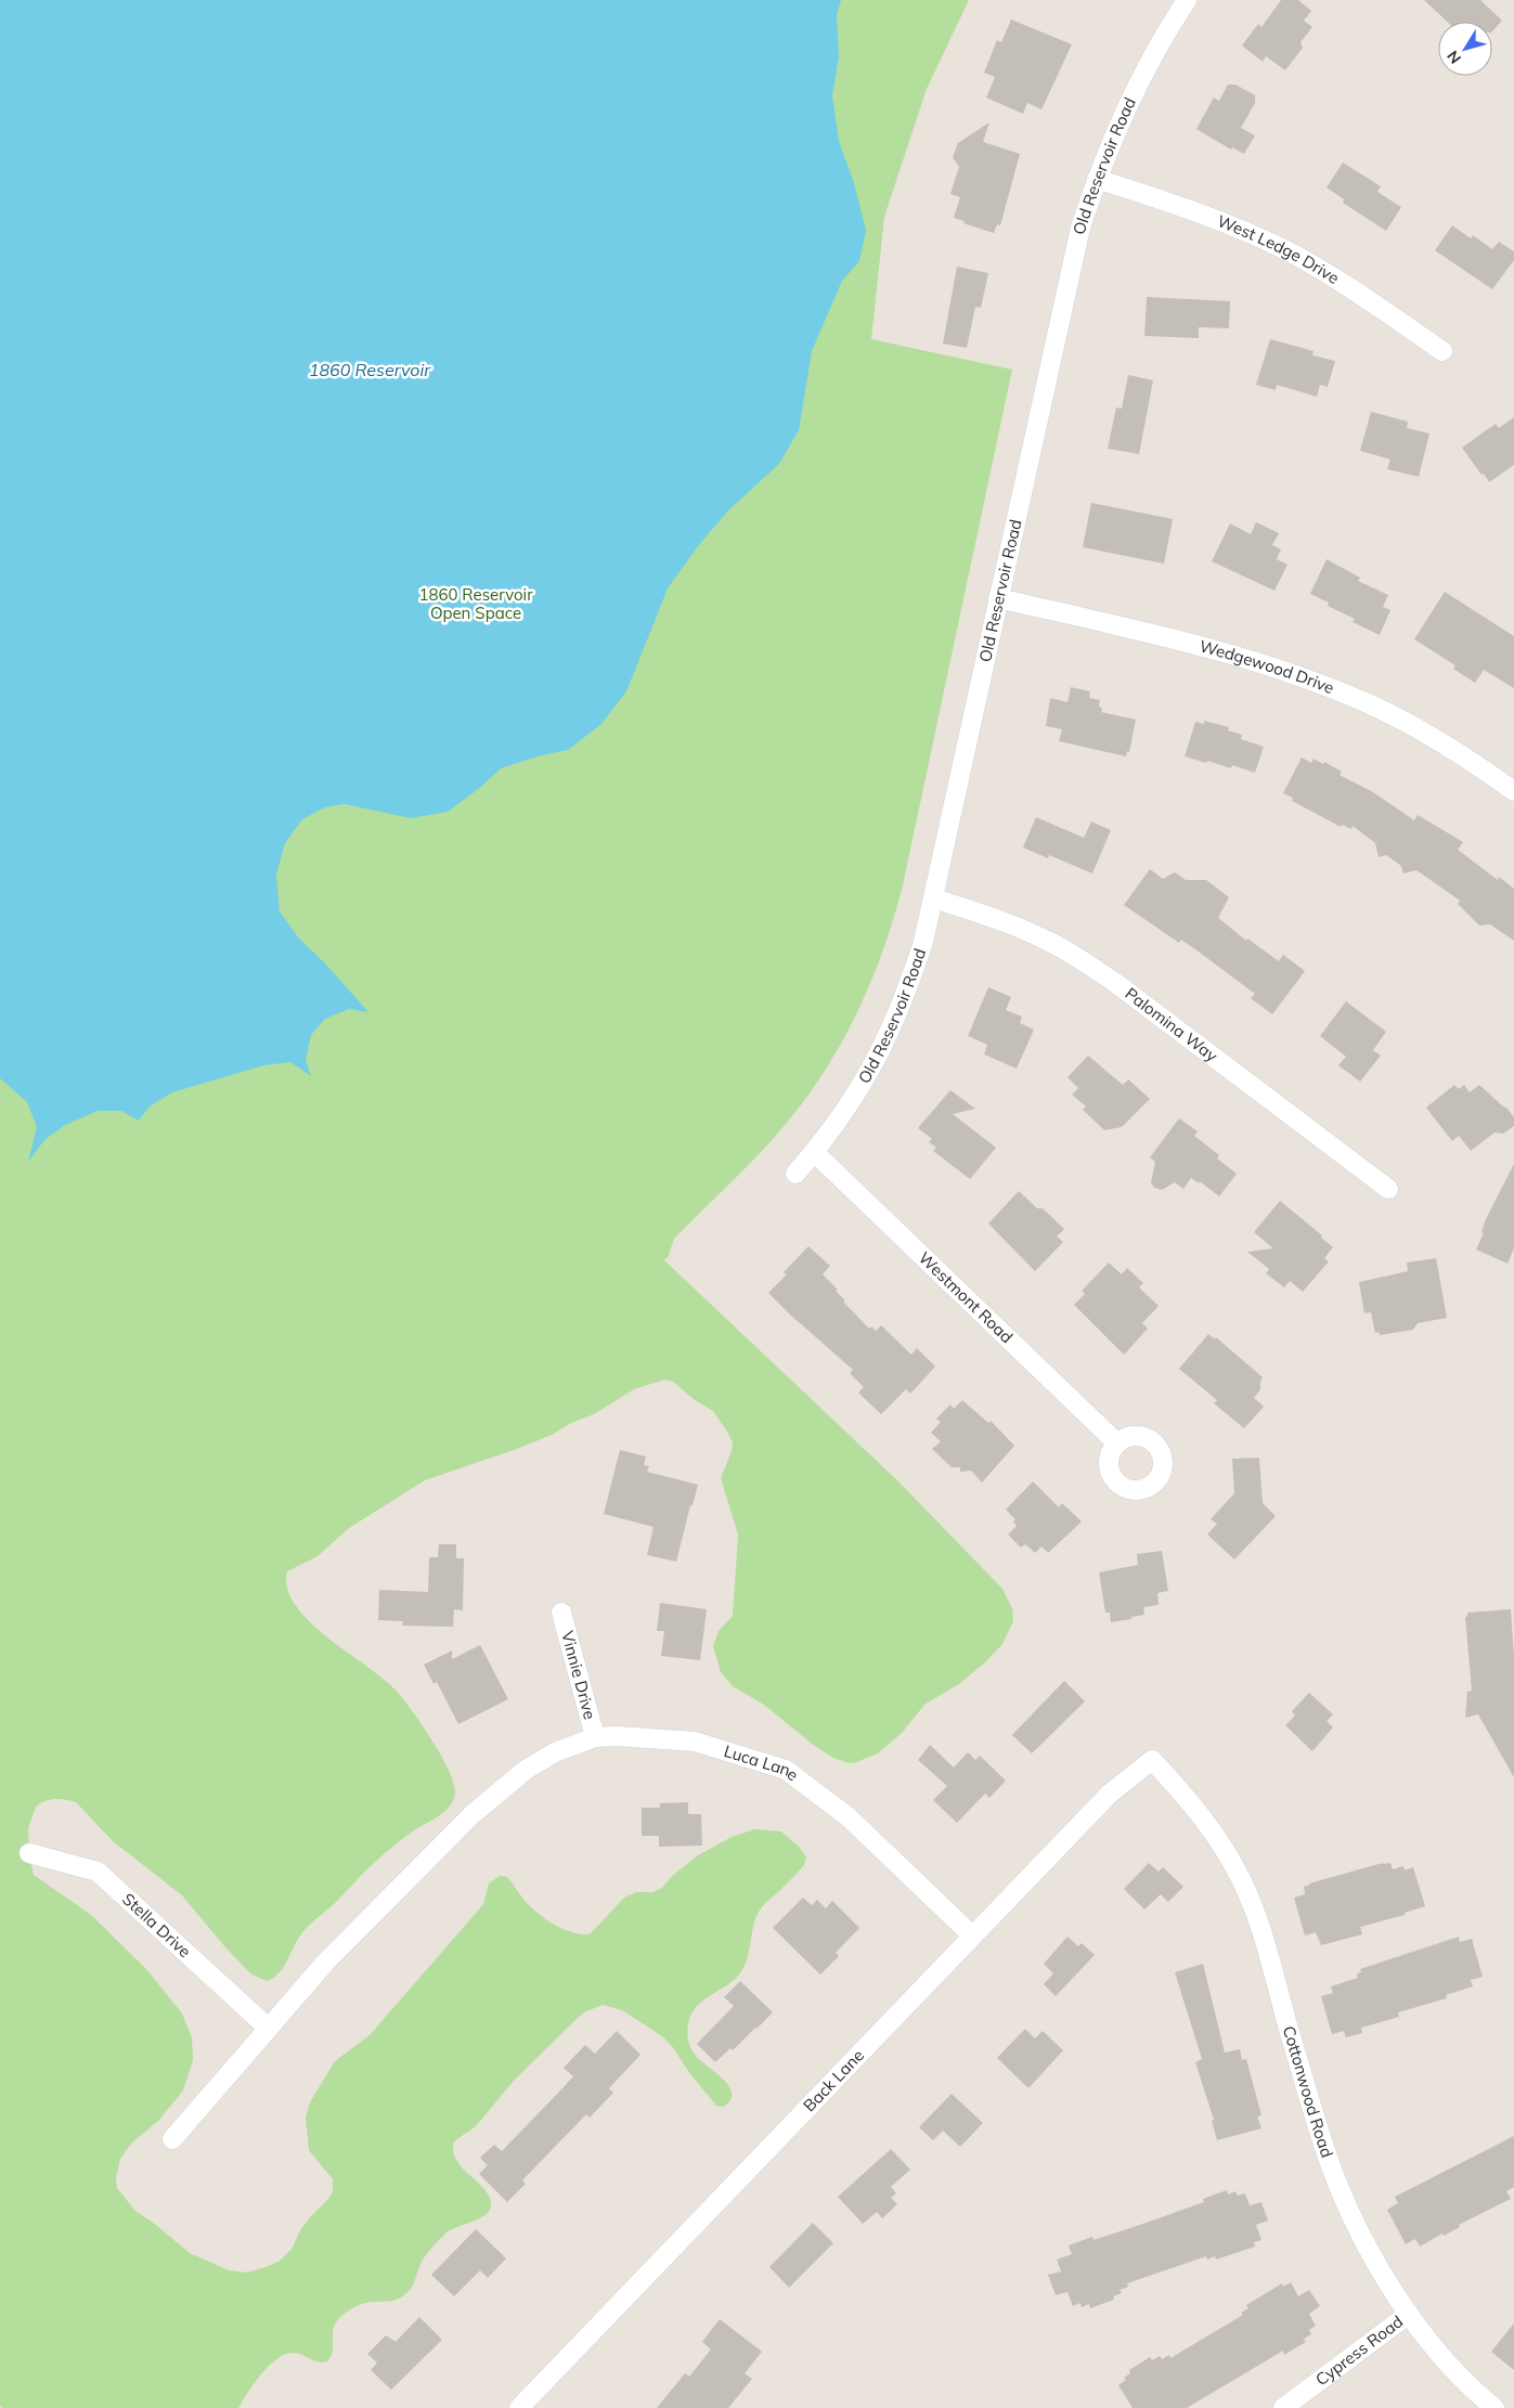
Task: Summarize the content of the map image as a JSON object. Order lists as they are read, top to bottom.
{
  "streets": {
    "street": [
      "Old Reservoir Road",
      "West Ledge Drive",
      "Wedgewood Drive",
      "Palomina Way",
      "Westmont Road",
      "Vinnie Drive",
      "Luca Lane",
      "Stella Drive",
      "Back Lane",
      "Cottonwood Road",
      "Cypress Road"
    ]
  },
  "crossings": [
    ["Old Reservoir Road", "West Ledge Drive"],
    ["Old Reservoir Road", "Wedgewood Drive"],
    ["Old Reservoir Road", "Palomina Way"],
    ["Old Reservoir Road", "Westmont Road"],
    ["Vinnie Drive", "Luca Lane"],
    ["Luca Lane", "Stella Drive"],
    ["Luca Lane", "Back Lane"],
    ["Back Lane", "Cottonwood Road"],
    ["Cottonwood Road", "Cypress Road"]
  ],
  "water": ["1860 Reservoir"],
  "parks": ["1860 Reservoir Open Space"],
  "north": "bottom left"
}
